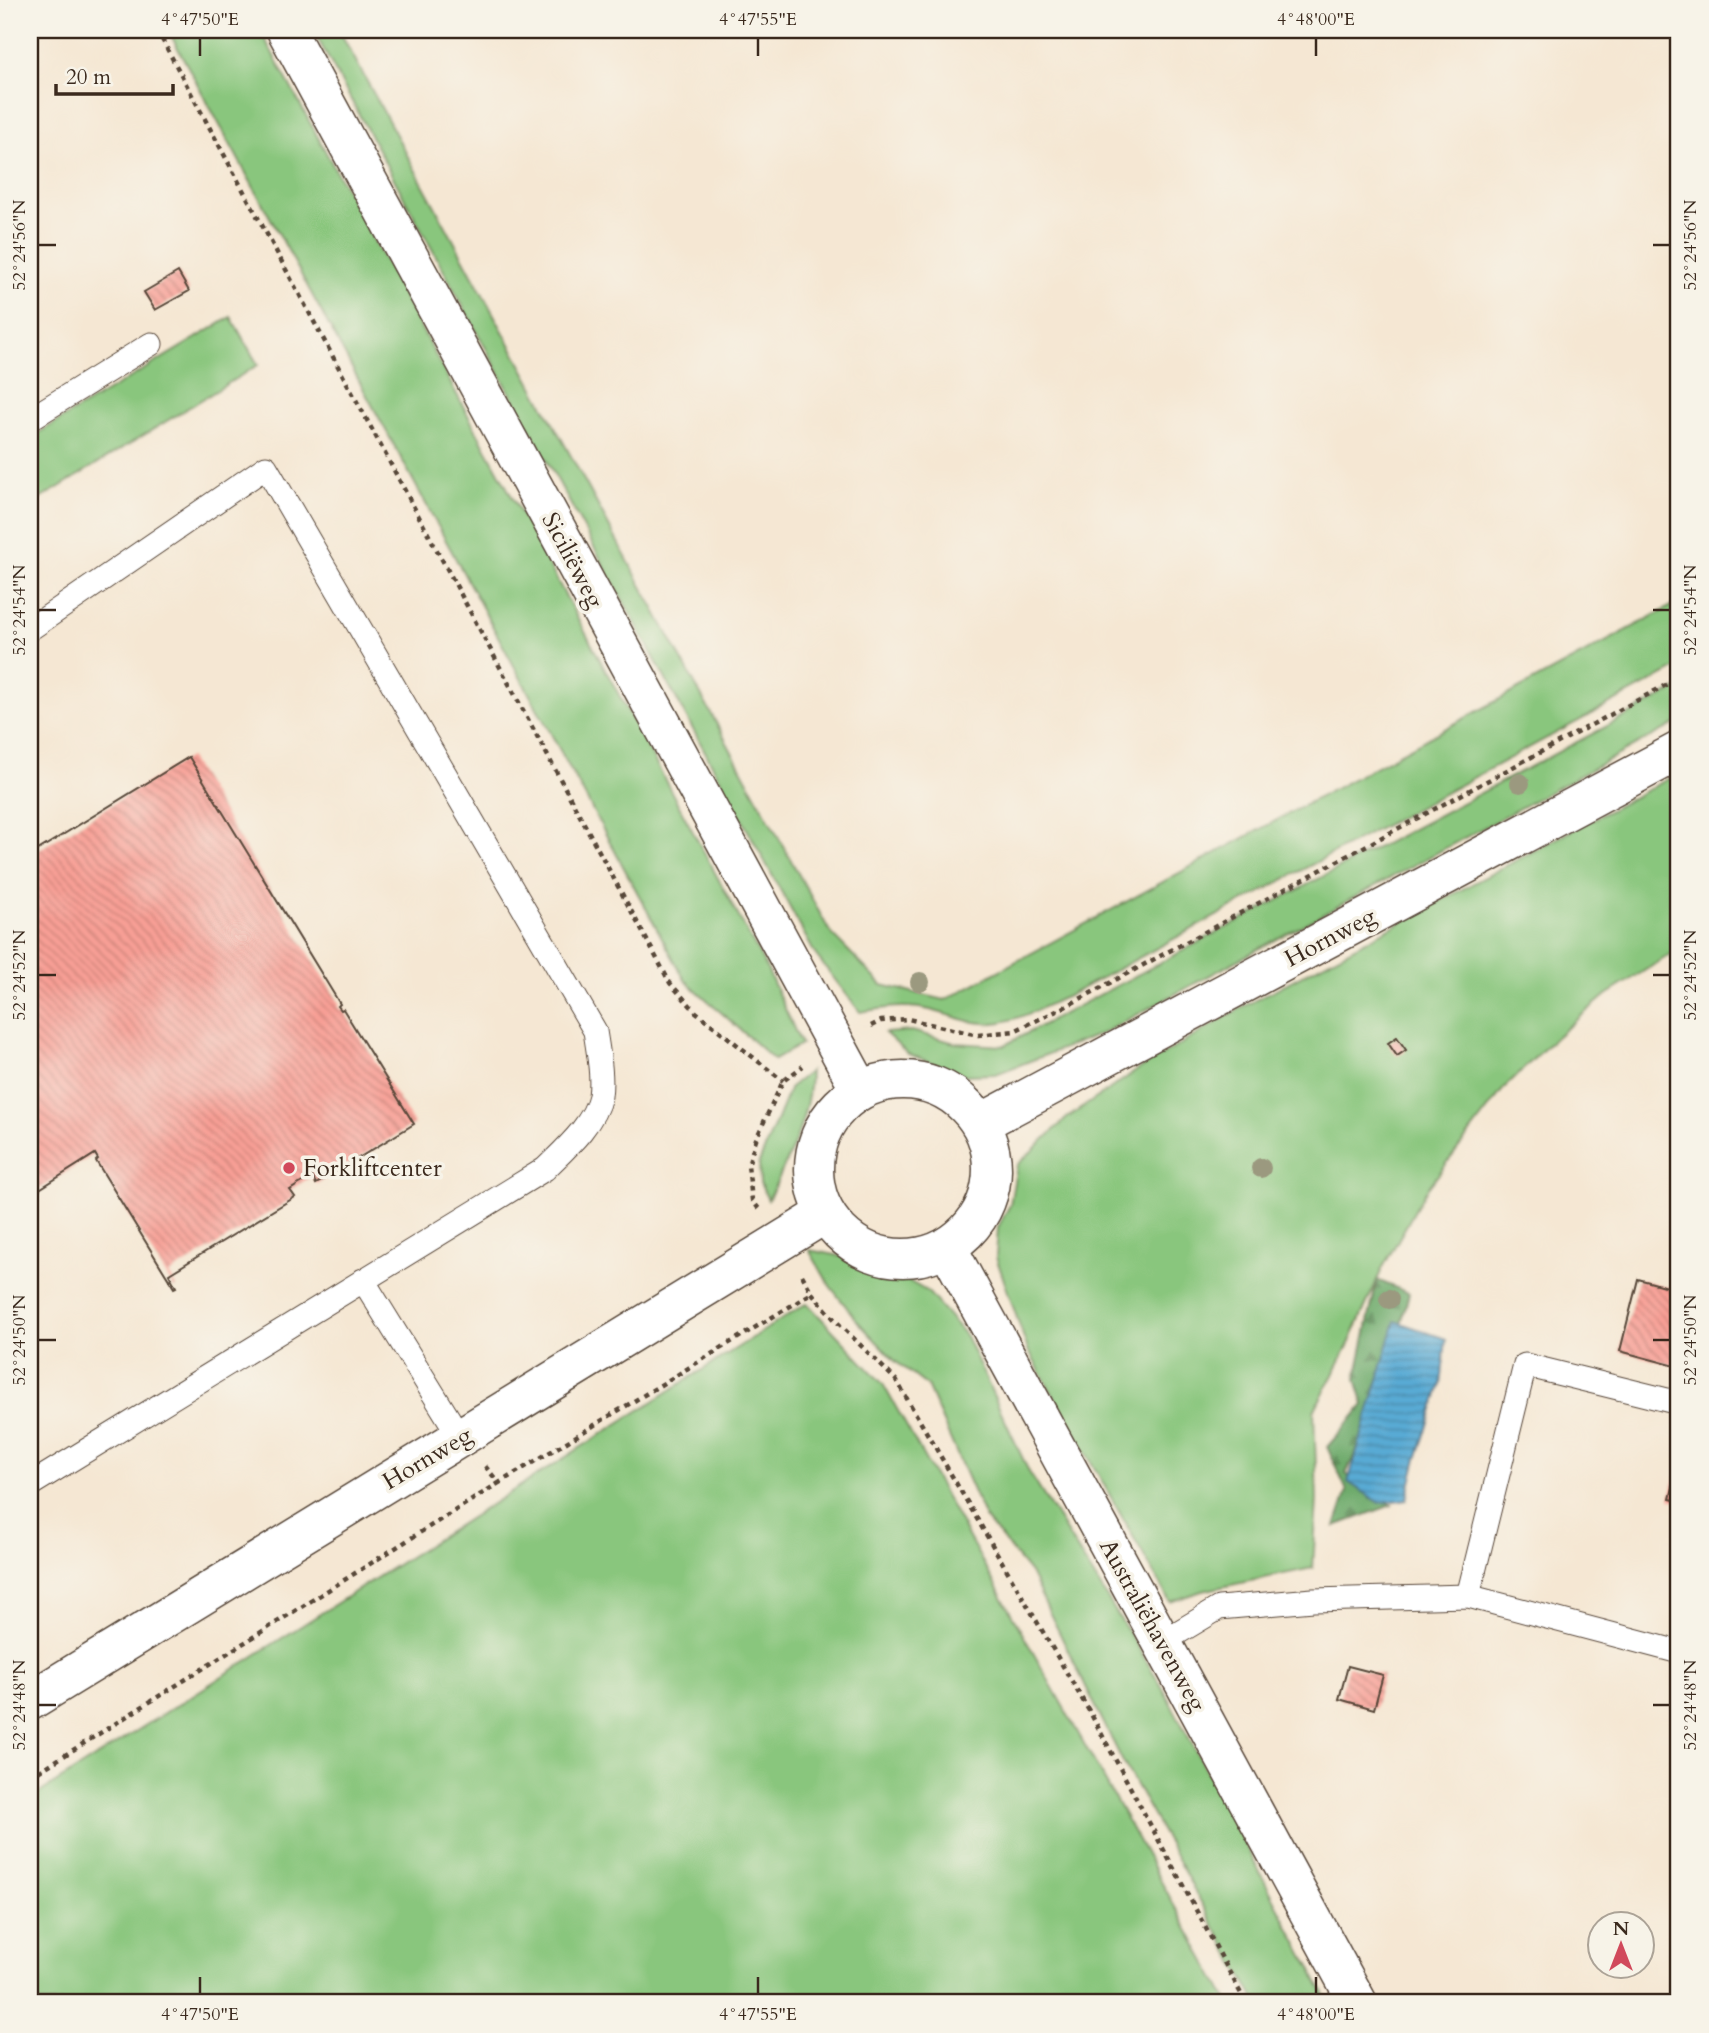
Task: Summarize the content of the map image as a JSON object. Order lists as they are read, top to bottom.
{
  "streets": {
    "street": ["Siciliëweg", "Hornweg", "Australiëhavenweg"]
  },
  "crossings": [
    ["Siciliëweg", "Hornweg"],
    ["Siciliëweg", "Australiëhavenweg"],
    ["Hornweg", "Australiëhavenweg"]
  ],
  "places": ["Forkliftcenter"],
  "scale_bar": "20 m",
  "north": "top",
  "coordinates": [
    "4°47'50\"E",
    "4°47'55\"E",
    "4°48'00\"E",
    "52°24'56\"N",
    "52°24'54\"N",
    "52°24'52\"N",
    "52°24'50\"N",
    "52°24'48\"N"
  ]
}
